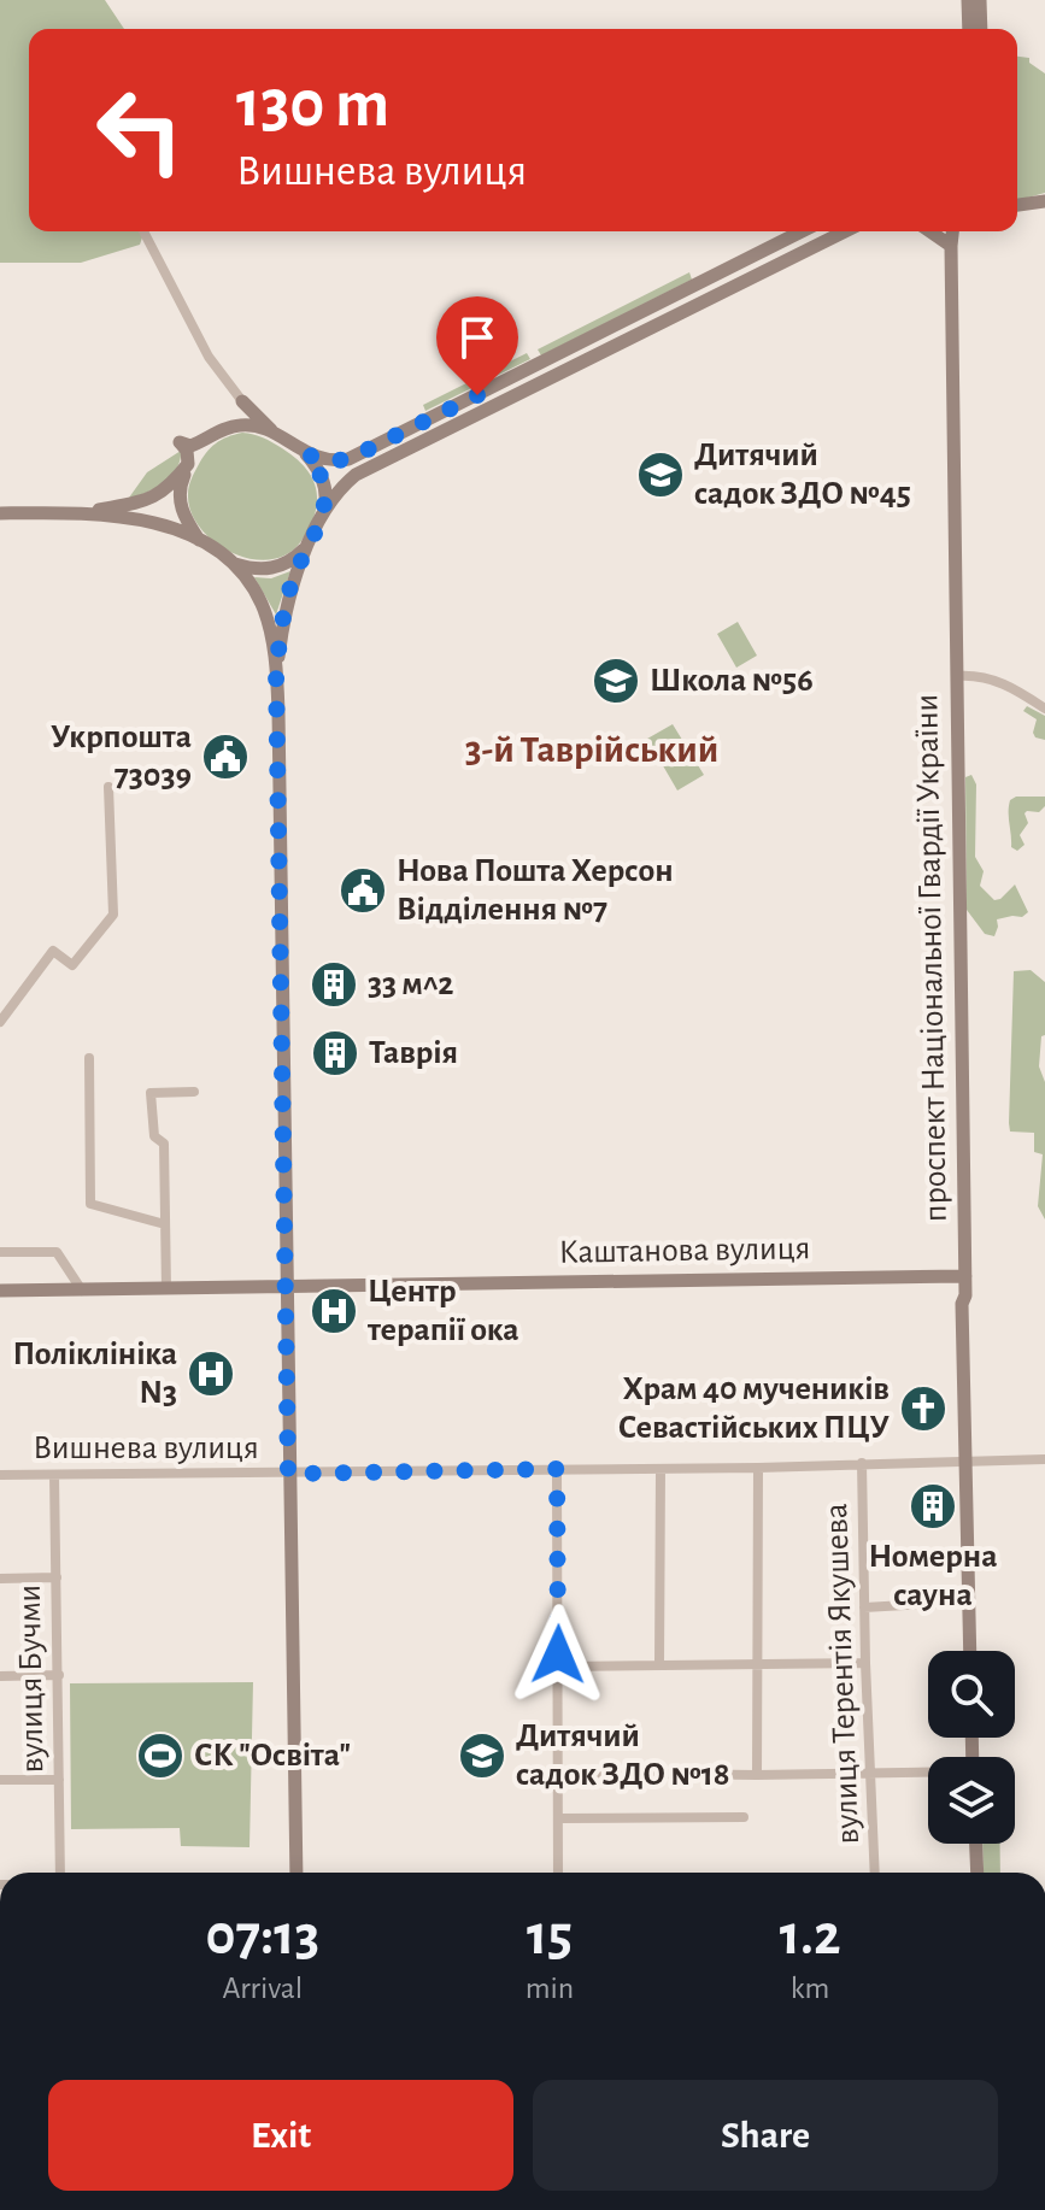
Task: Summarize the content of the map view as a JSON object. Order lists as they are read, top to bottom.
{
  "streets": {
    "street": [
      "проспект Національної Гвардії України",
      "Каштанова вулиця",
      "Вишнева вулиця",
      "вулиця Терентія Якушева",
      "вулиця Бучми"
    ]
  },
  "crossings": [
    ["проспект Національної Гвардії України", "Каштанова вулиця"],
    ["проспект Національної Гвардії України", "Вишнева вулиця"],
    ["Вишнева вулиця", "вулиця Терентія Якушева"],
    ["Вишнева вулиця", "вулиця Бучми"]
  ],
  "districts": ["3-й Таврійський"],
  "places": {
    "school or university": ["Дитячий садок ЗДО №45", "Школа №56", "Дитячий садок ЗДО №18"],
    "public building": ["Укрпошта 73039", "Нова Пошта Херсон Відділення №7"],
    "building": ["33 м^2", "Таврія", "Номерна сауна"],
    "hospital": ["Центр терапії ока", "Поліклініка N3"],
    "church": ["Храм 40 мучеників Севастійських ПЦУ"],
    "sports": ["СК \"Освіта\""]
  },
  "page": {
    "turn": ["130 m", "Вишнева вулиця"],
    "eta": [
      "07:13",
      "Arrival",
      "15",
      "min",
      "1.2",
      "km"
    ],
    "buttons": ["Exit", "Share"]
  }
}
